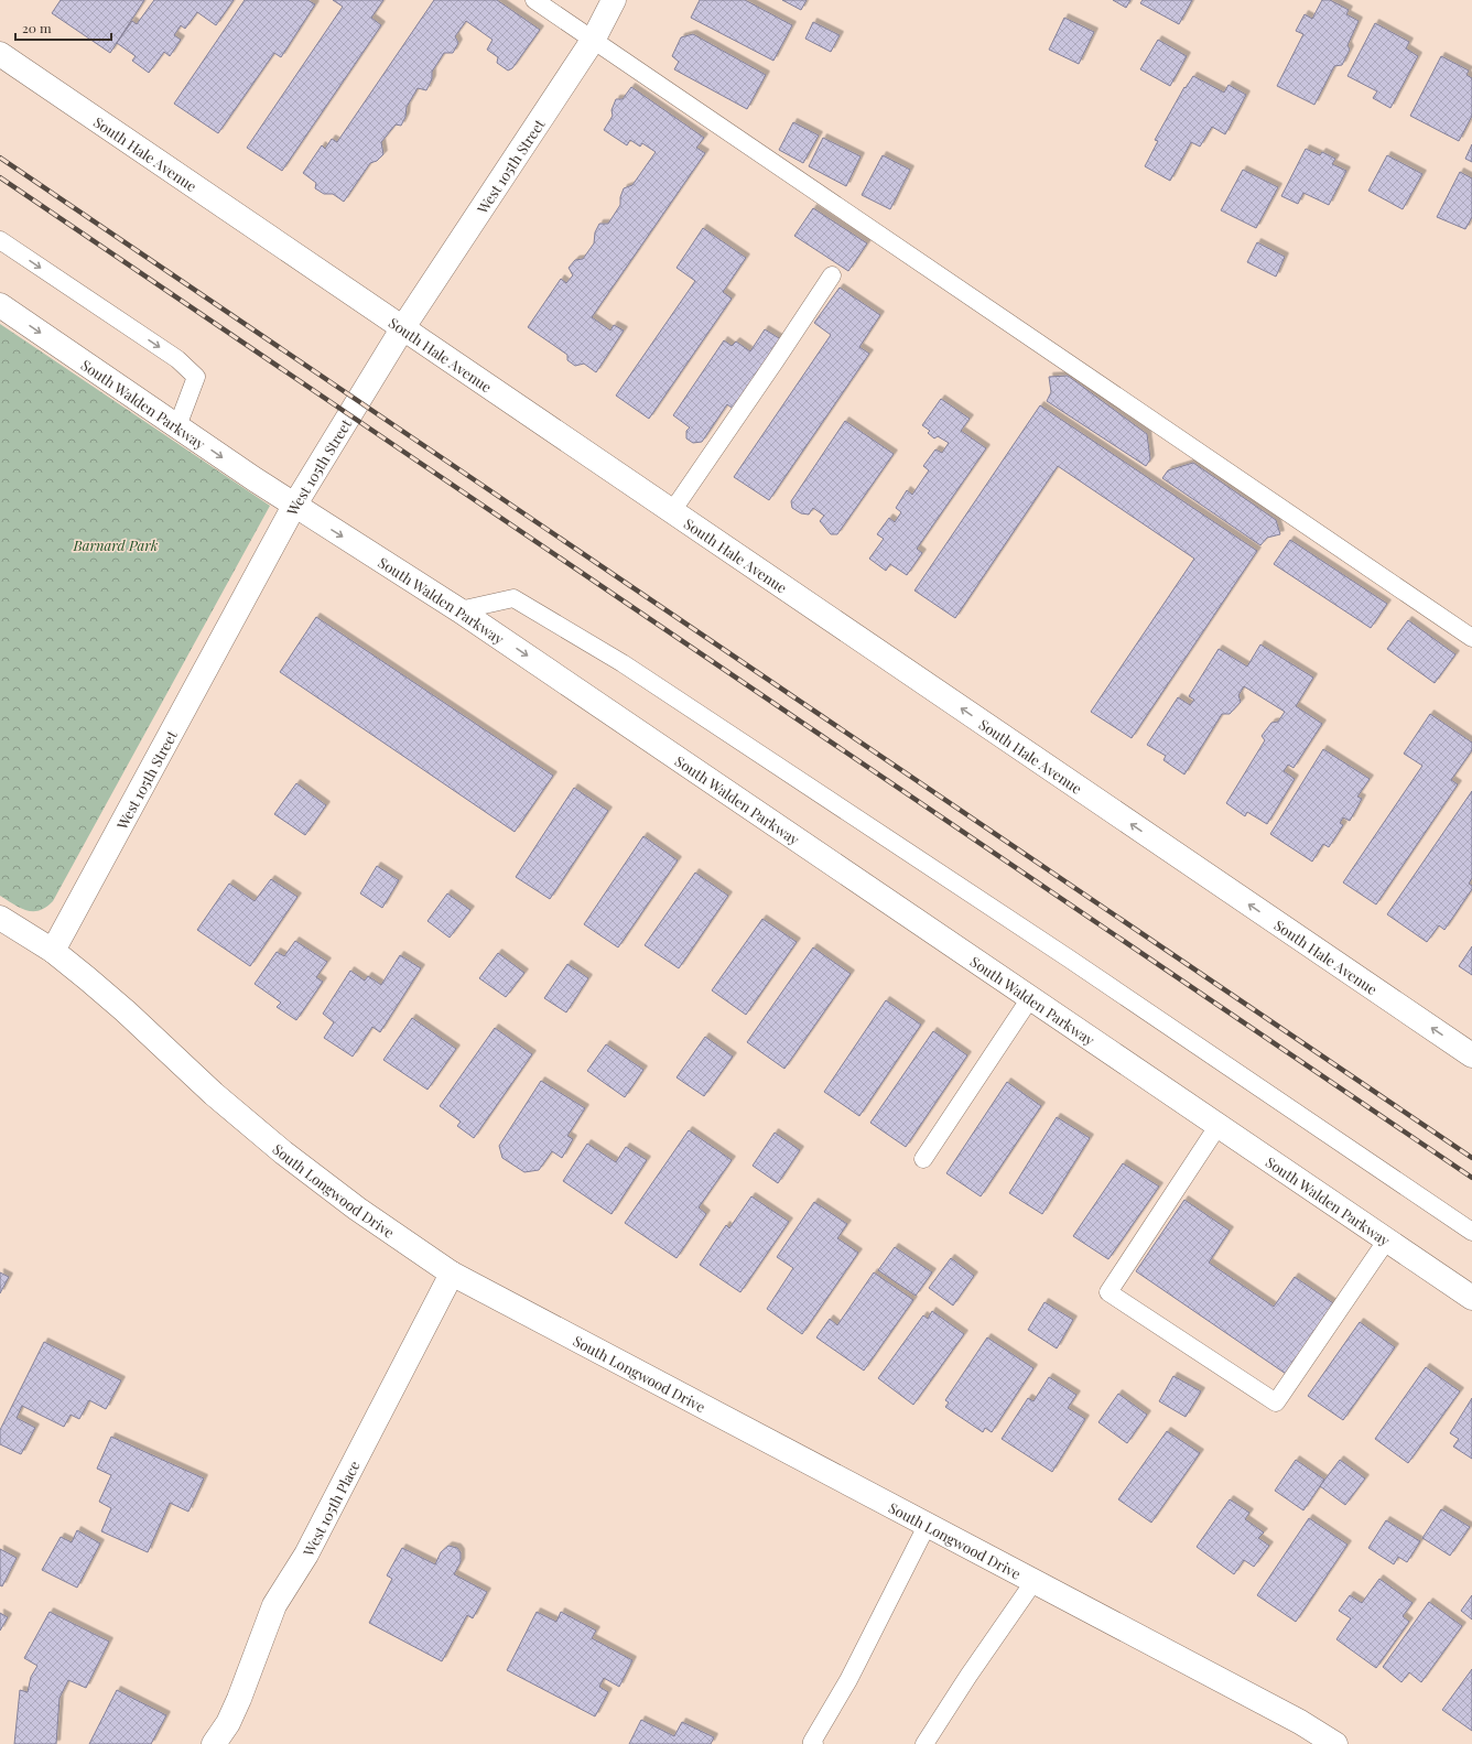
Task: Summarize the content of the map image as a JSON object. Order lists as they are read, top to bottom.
{
  "streets": {
    "street": [
      "South Hale Avenue",
      "West 105th Street",
      "South Walden Parkway",
      "South Longwood Drive",
      "West 105th Place"
    ]
  },
  "crossings": [
    ["South Hale Avenue", "West 105th Street"],
    ["West 105th Street", "South Walden Parkway"],
    ["West 105th Street", "South Longwood Drive"],
    ["South Longwood Drive", "West 105th Place"]
  ],
  "one_way": ["South Hale Avenue", "South Walden Parkway"],
  "parks": ["Barnard Park"],
  "scale_bar": "20 m"
}
